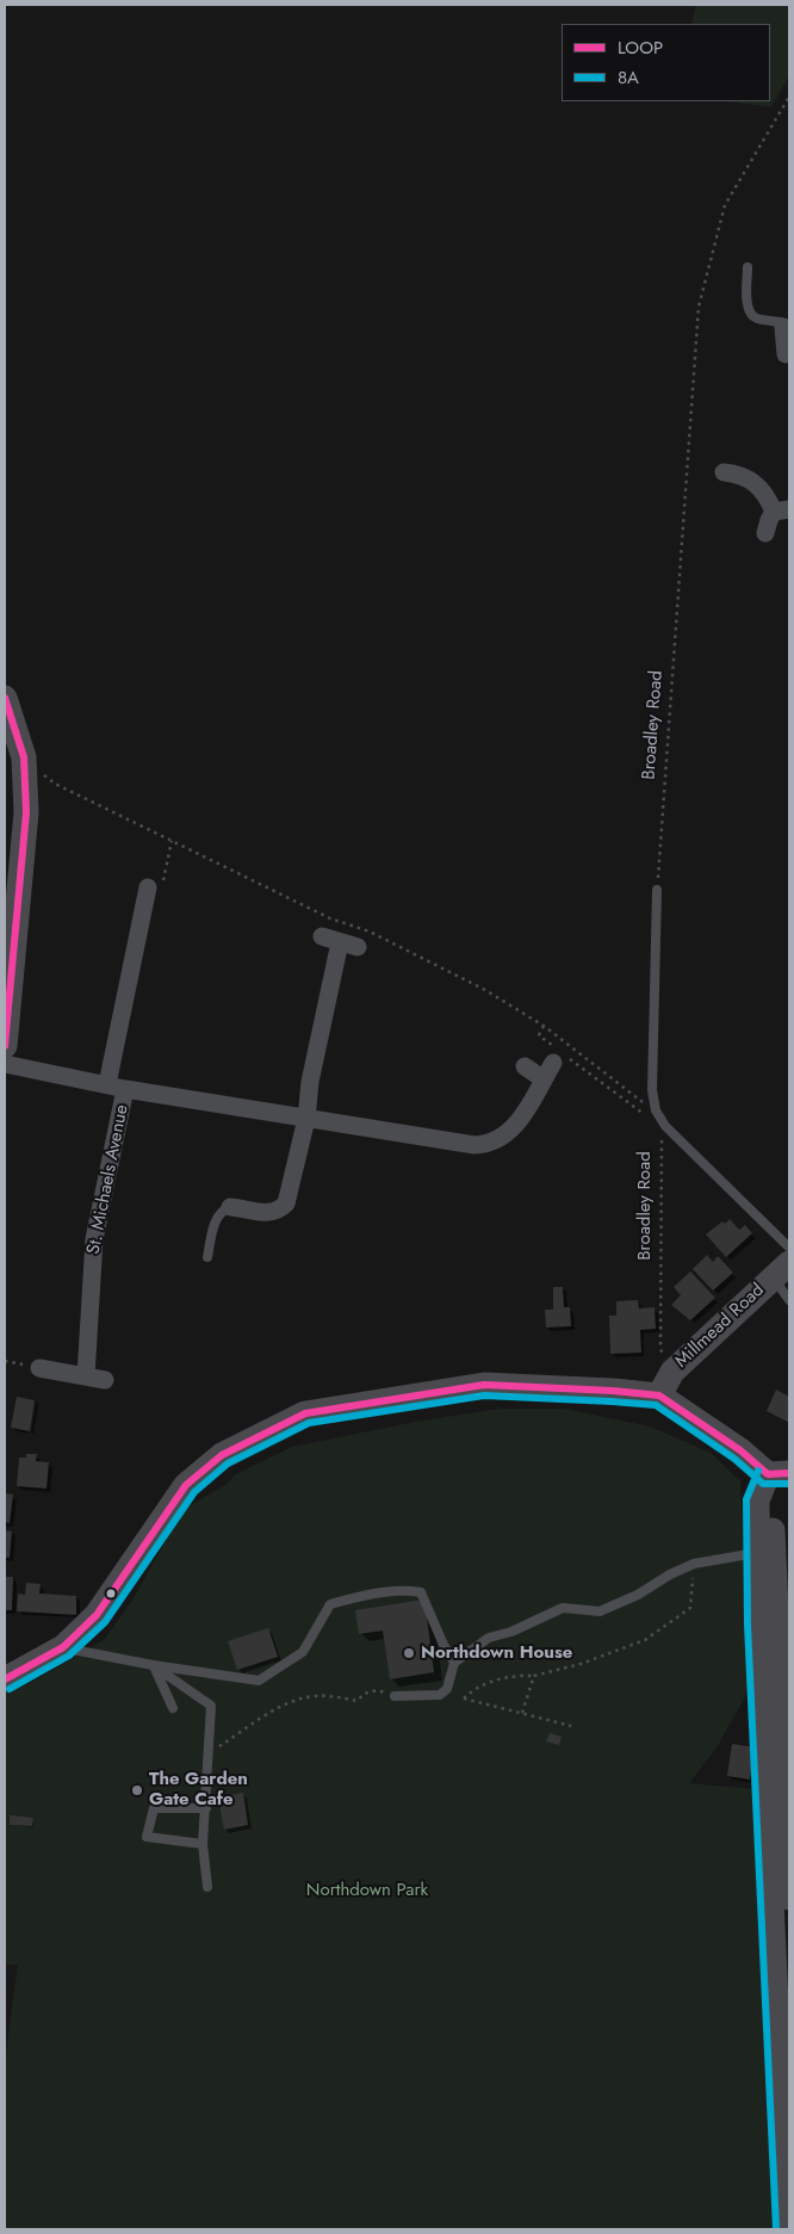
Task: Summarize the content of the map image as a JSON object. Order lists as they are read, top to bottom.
{
  "streets": {
    "main road": ["Millmead Road"],
    "street": ["St. Michaels Avenue"],
    "path": ["Broadley Road"]
  },
  "crossings": [
    ["Broadley Road", "Millmead Road"]
  ],
  "parks": ["Northdown Park"],
  "places": ["Northdown House", "The Garden Gate Cafe"],
  "lines": ["transit line LOOP", "transit line 8A"],
  "legend": ["LOOP", "8A"]
}
